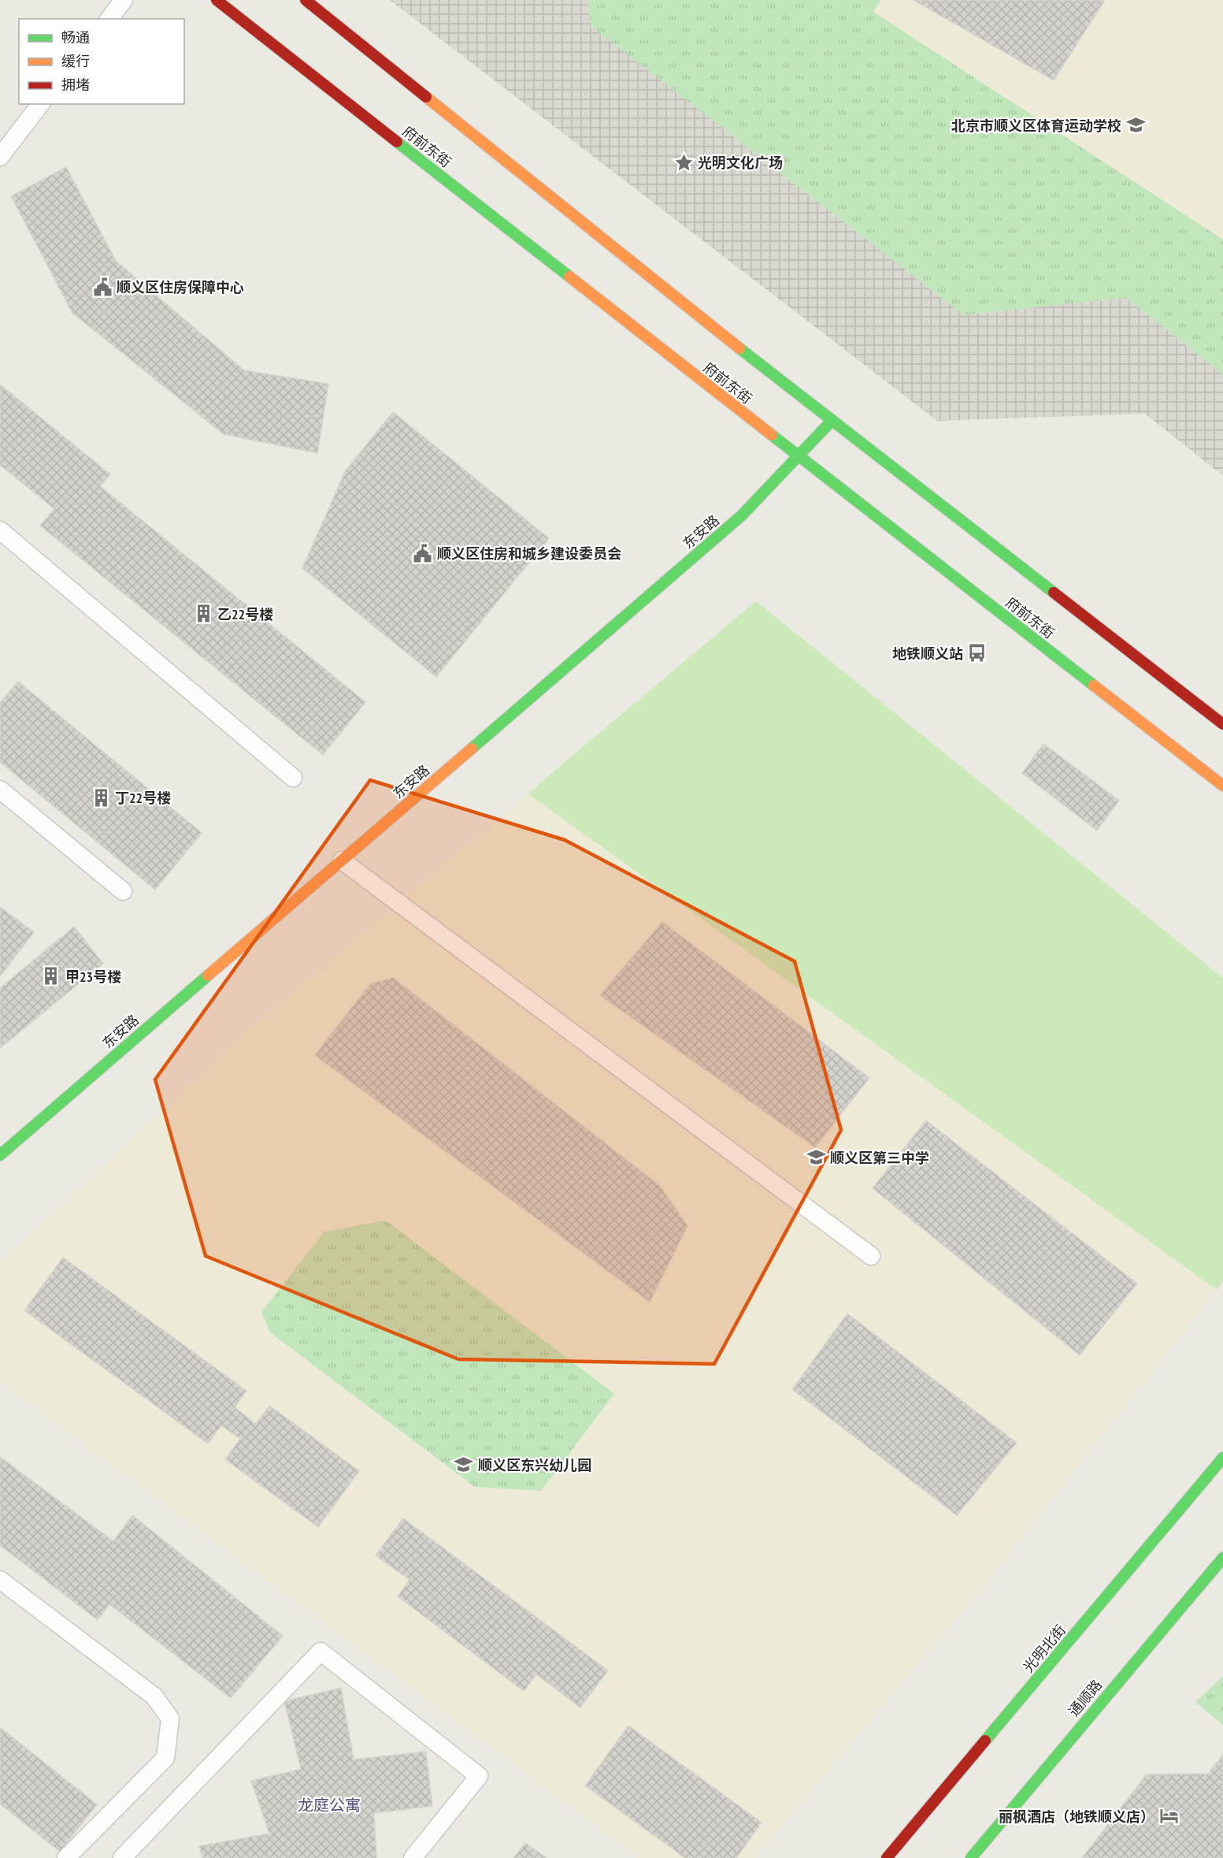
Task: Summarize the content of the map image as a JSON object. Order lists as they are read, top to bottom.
{
  "streets": {
    "main road": [
      "府前东街",
      "东安路",
      "光明北街",
      "通顺路"
    ]
  },
  "crossings": [
    ["府前东街", "东安路"]
  ],
  "districts": ["龙庭公寓"],
  "places": {
    "school or university": ["北京市顺义区体育运动学校", "顺义区第三中学", "顺义区东兴幼儿园"],
    "place": ["光明文化广场"],
    "public building": ["顺义区住房保障中心", "顺义区住房和城乡建设委员会"],
    "building": ["乙22号楼", "丁22号楼", "甲23号楼"],
    "bus stop": ["地铁顺义站"],
    "hotel": ["丽枫酒店（地铁顺义店）"]
  },
  "legend": ["畅通", "缓行", "拥堵"]
}
